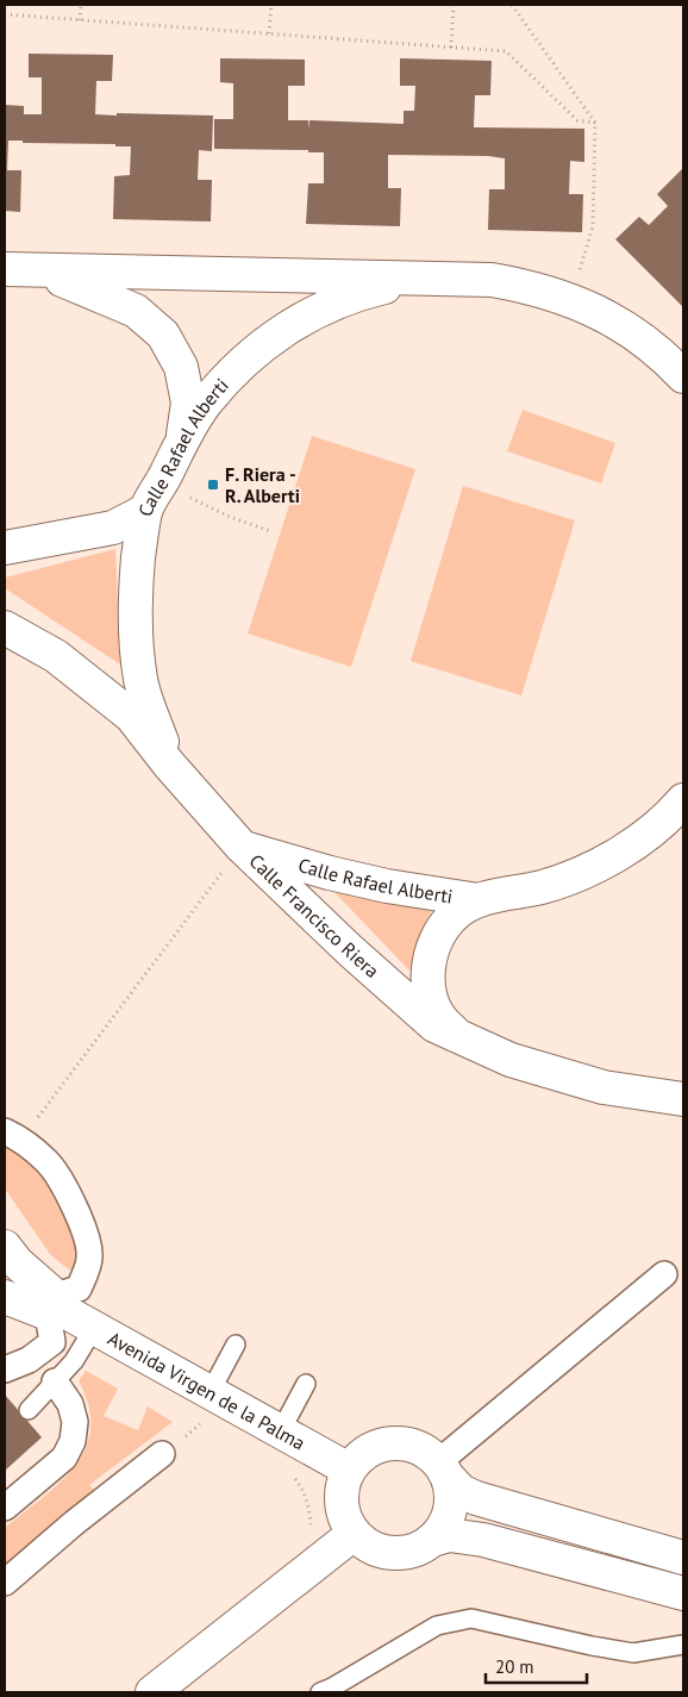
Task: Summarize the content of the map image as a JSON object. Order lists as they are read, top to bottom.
{
  "streets": {
    "street": ["Calle Rafael Alberti", "Calle Francisco Riera", "Avenida Virgen de la Palma"]
  },
  "crossings": [
    ["Calle Rafael Alberti", "Calle Francisco Riera"]
  ],
  "places": {
    "transit": ["F. Riera - R. Alberti"]
  },
  "scale_bar": "20 m"
}
